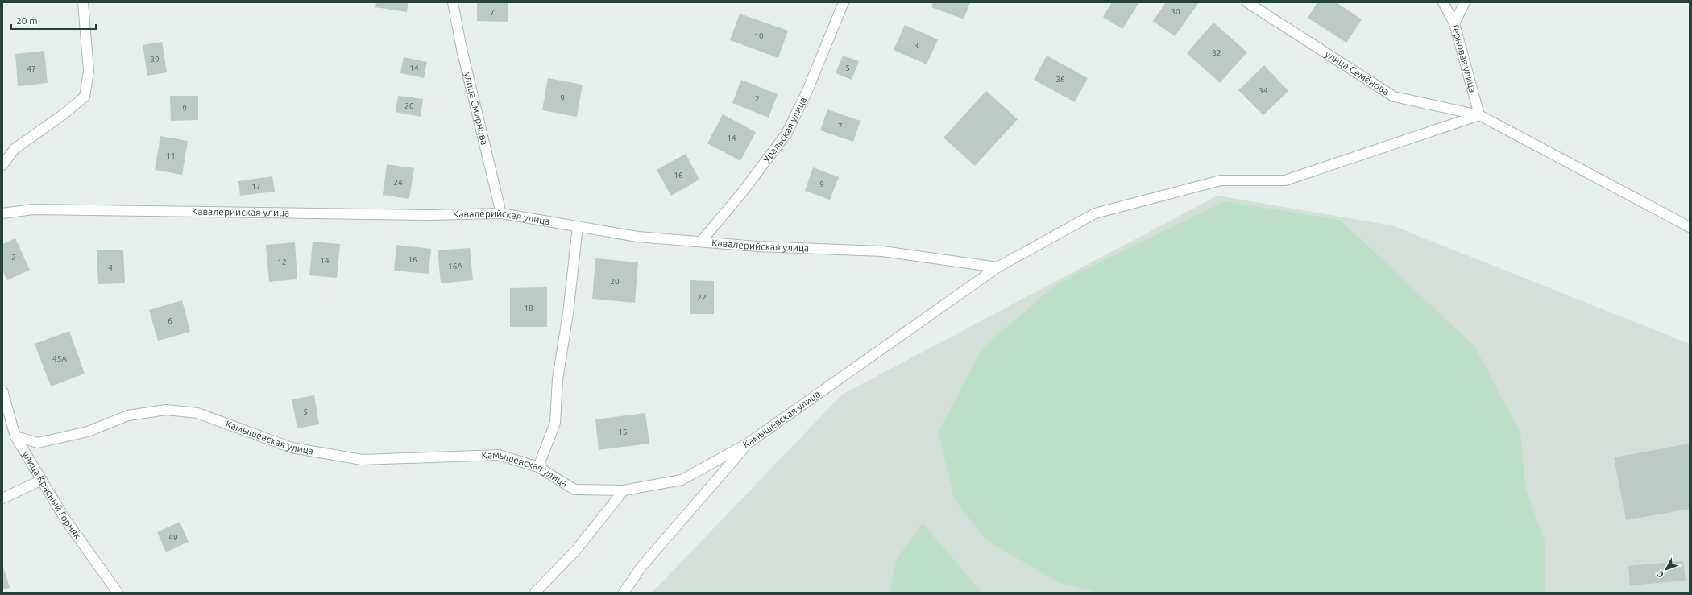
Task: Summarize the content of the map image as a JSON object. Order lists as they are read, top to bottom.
{
  "streets": {
    "street": [
      "Терновая улица",
      "улица Семёнова",
      "улица Смирнова",
      "Уральская улица",
      "Кавалерийская улица",
      "Камышевская улица",
      "улица Красный Горняк"
    ]
  },
  "crossings": [
    ["Терновая улица", "улица Семёнова"],
    ["Терновая улица", "Камышевская улица"],
    ["улица Семёнова", "Камышевская улица"],
    ["улица Смирнова", "Кавалерийская улица"],
    ["Уральская улица", "Кавалерийская улица"],
    ["Кавалерийская улица", "Камышевская улица"],
    ["Камышевская улица", "улица Красный Горняк"]
  ],
  "house_numbers": [
    "30",
    "7",
    "10",
    "3",
    "32",
    "39",
    "14",
    "5",
    "47",
    "36",
    "34",
    "9",
    "12",
    "20",
    "9",
    "7",
    "14",
    "11",
    "16",
    "24",
    "9",
    "17",
    "2",
    "16",
    "14",
    "12",
    "16А",
    "4",
    "20",
    "22",
    "18",
    "6",
    "45А",
    "5",
    "15",
    "49"
  ],
  "scale_bar": "20 m",
  "north": "bottom left"
}
